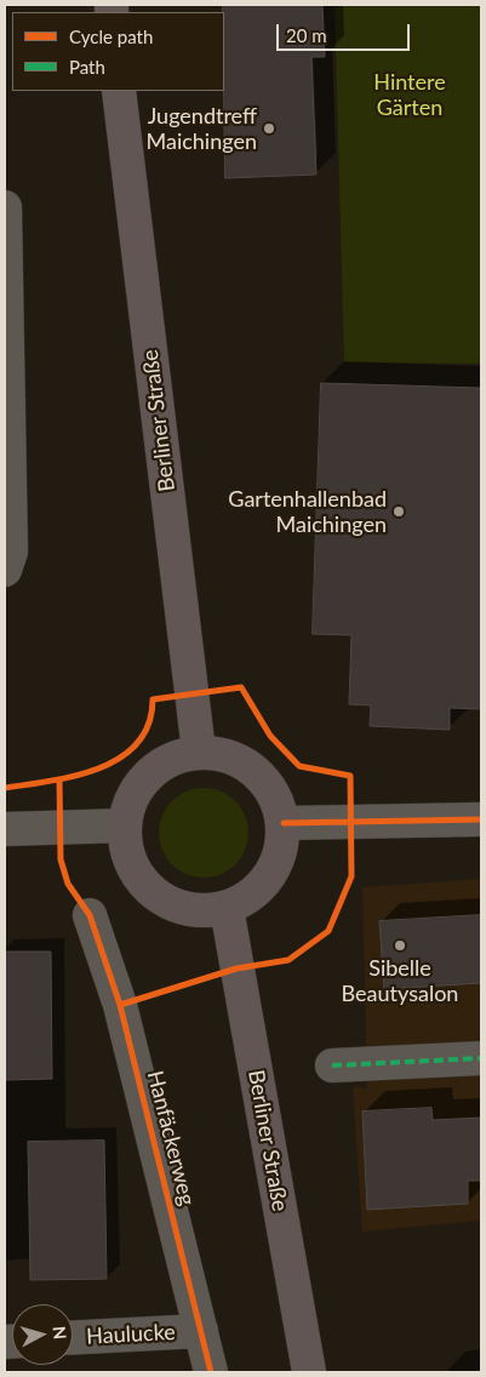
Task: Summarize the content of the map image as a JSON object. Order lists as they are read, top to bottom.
{
  "streets": {
    "main road": ["Berliner Straße"],
    "street": ["Hanfäckerweg", "Haulucke"]
  },
  "crossings": [
    ["Hanfäckerweg", "Haulucke"]
  ],
  "parks": ["Hintere Gärten"],
  "places": ["Jugendtreff Maichingen", "Gartenhallenbad Maichingen", "Sibelle Beautysalon"],
  "legend": ["Cycle path", "Path"],
  "scale_bar": "20 m",
  "north": "right"
}
